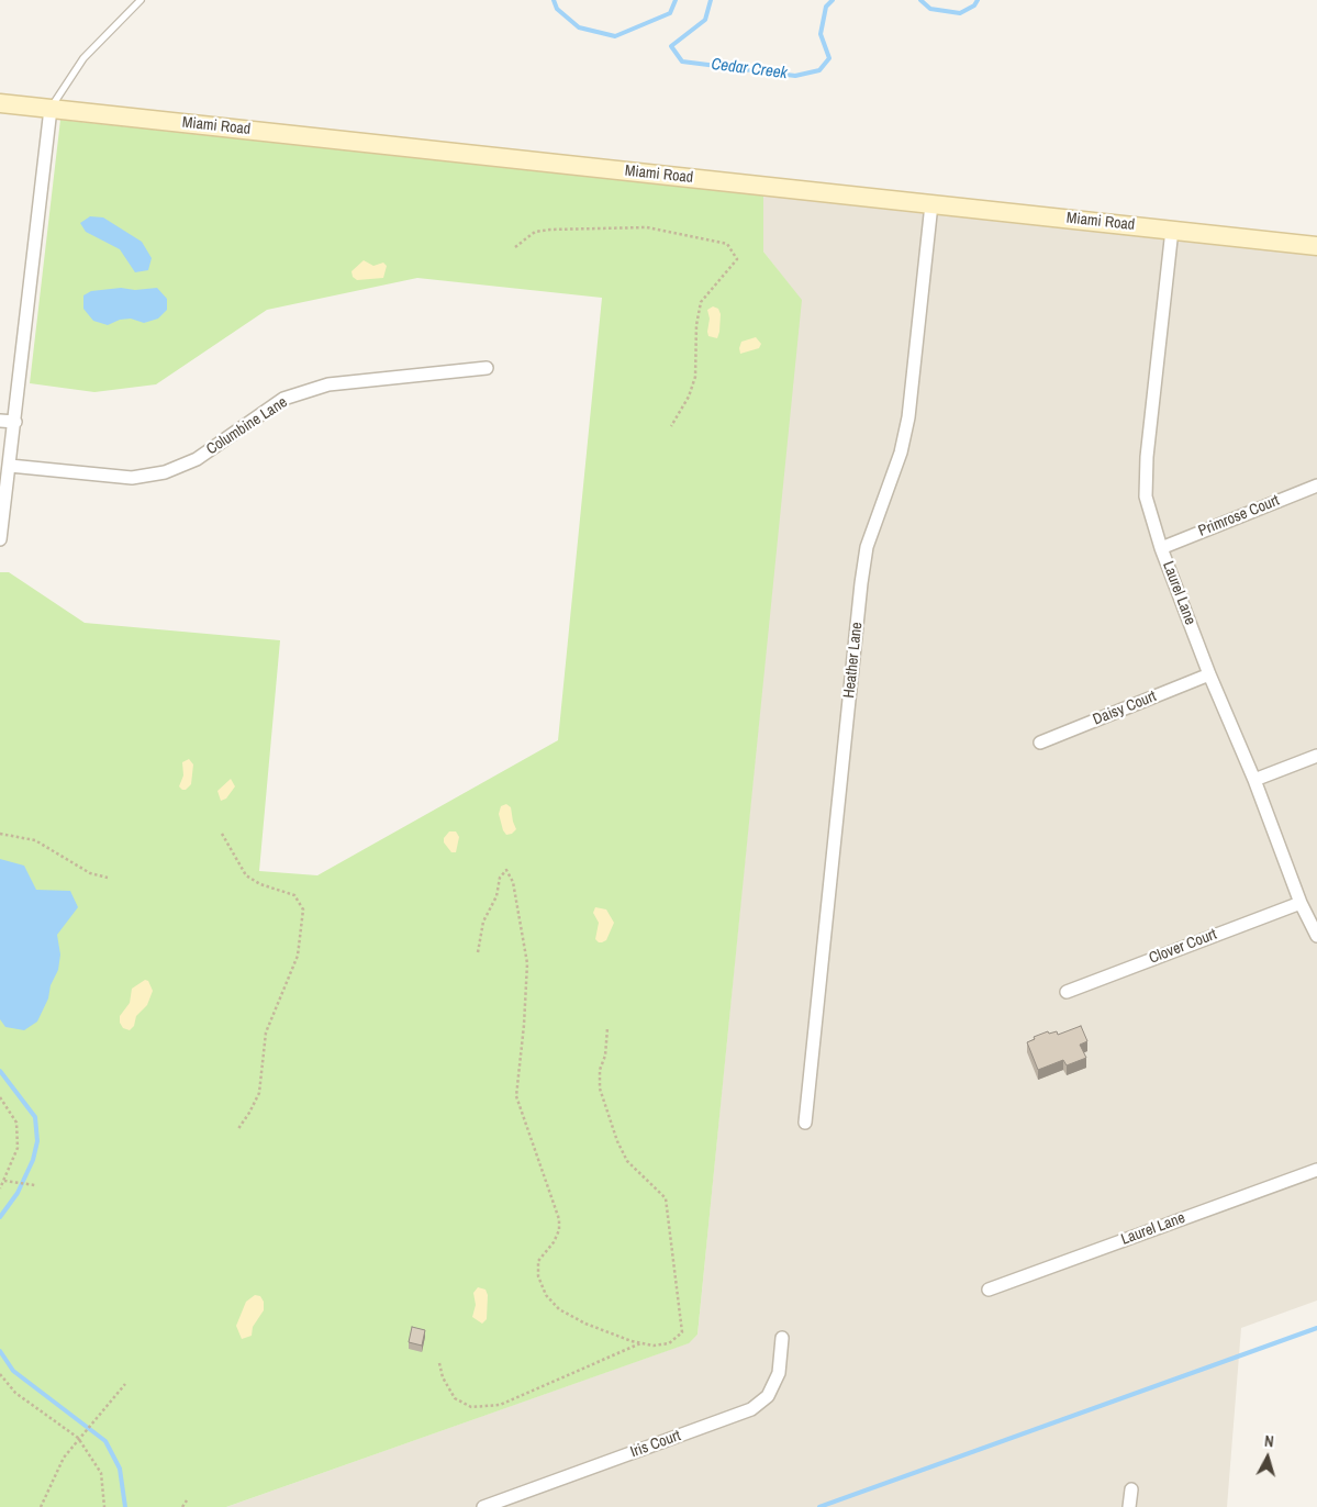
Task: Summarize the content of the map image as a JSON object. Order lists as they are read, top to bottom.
{
  "streets": {
    "street": [
      "Miami Road",
      "Columbine Lane",
      "Primrose Court",
      "Laurel Lane",
      "Heather Lane",
      "Daisy Court",
      "Clover Court",
      "Iris Court"
    ]
  },
  "crossings": [
    ["Miami Road", "Laurel Lane"],
    ["Miami Road", "Heather Lane"],
    ["Primrose Court", "Laurel Lane"],
    ["Laurel Lane", "Daisy Court"],
    ["Laurel Lane", "Clover Court"]
  ],
  "water": ["Cedar Creek"],
  "north": "top"
}
